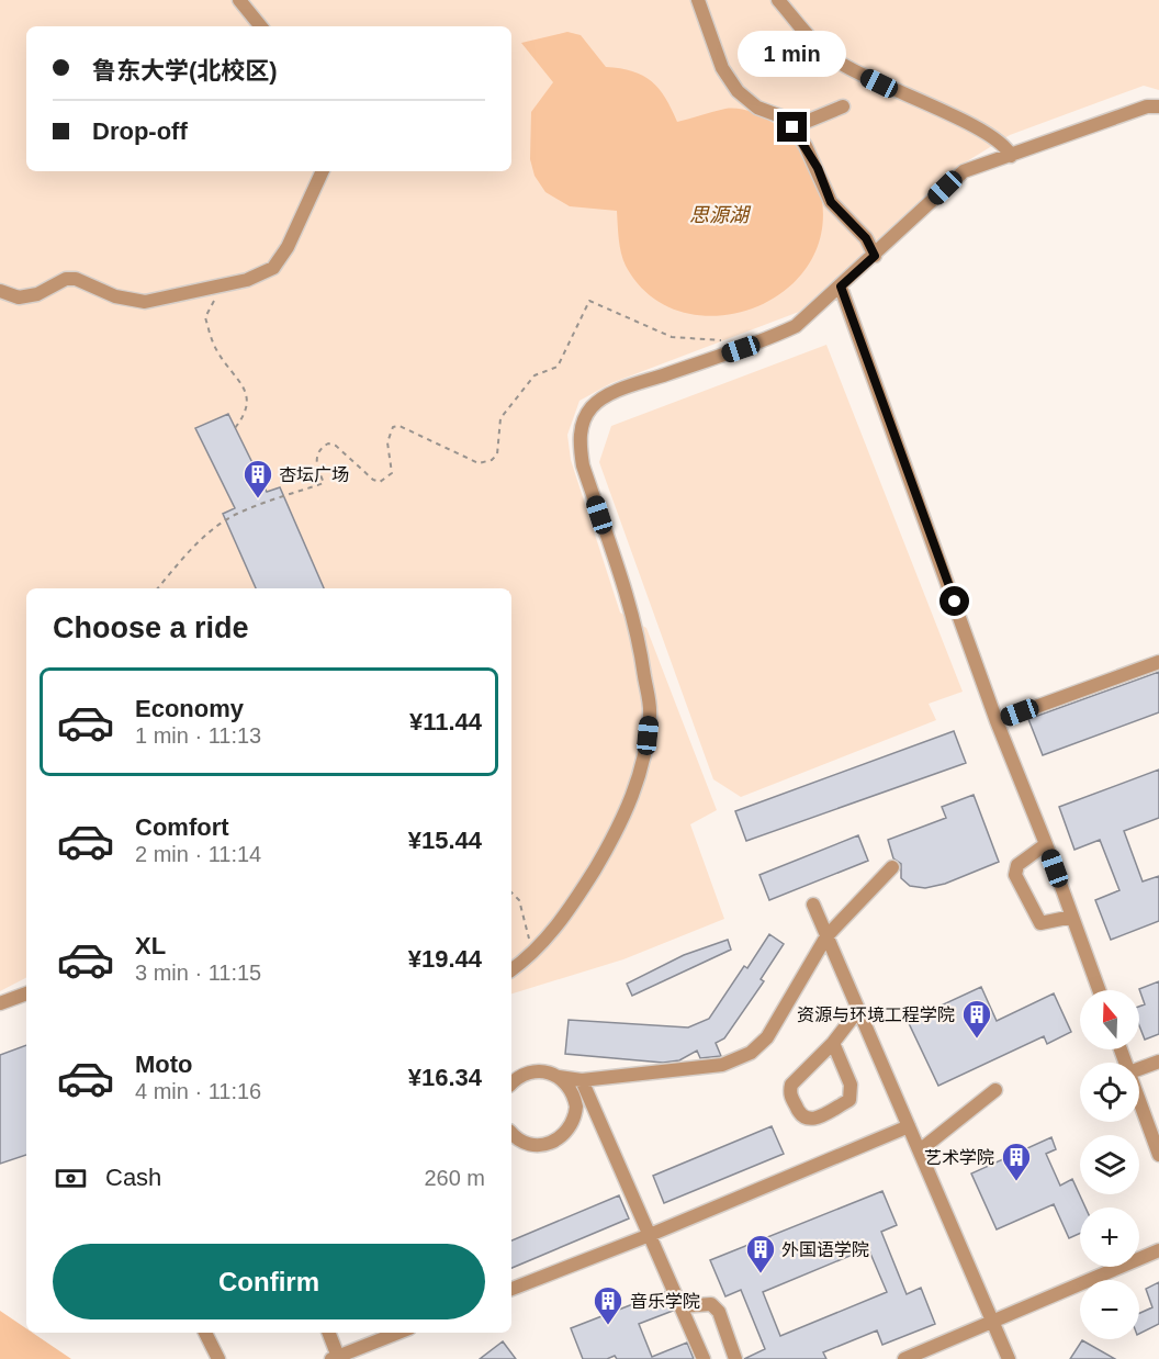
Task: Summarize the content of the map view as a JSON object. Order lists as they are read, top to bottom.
{
  "water": ["思源湖"],
  "places": {
    "building": [
      "杏坛广场",
      "资源与环境工程学院",
      "艺术学院",
      "外国语学院",
      "音乐学院"
    ]
  },
  "north": "top",
  "page": {
    "banner": ["鲁东大学(北校区)", "Drop-off"],
    "bubble": "1 min",
    "heading": "Choose a ride",
    "list": [
      {
        "name": "Economy",
        "note": "1 min · 11:13",
        "value": "¥11.44"
      },
      {
        "name": "Comfort",
        "note": "2 min · 11:14",
        "value": "¥15.44"
      },
      {
        "name": "XL",
        "note": "3 min · 11:15",
        "value": "¥19.44"
      },
      {
        "name": "Moto",
        "note": "4 min · 11:16",
        "value": "¥16.34"
      }
    ],
    "map_buttons": ["+", "−"],
    "pay": ["Cash", "260 m"],
    "buttons": "Confirm"
  }
}
